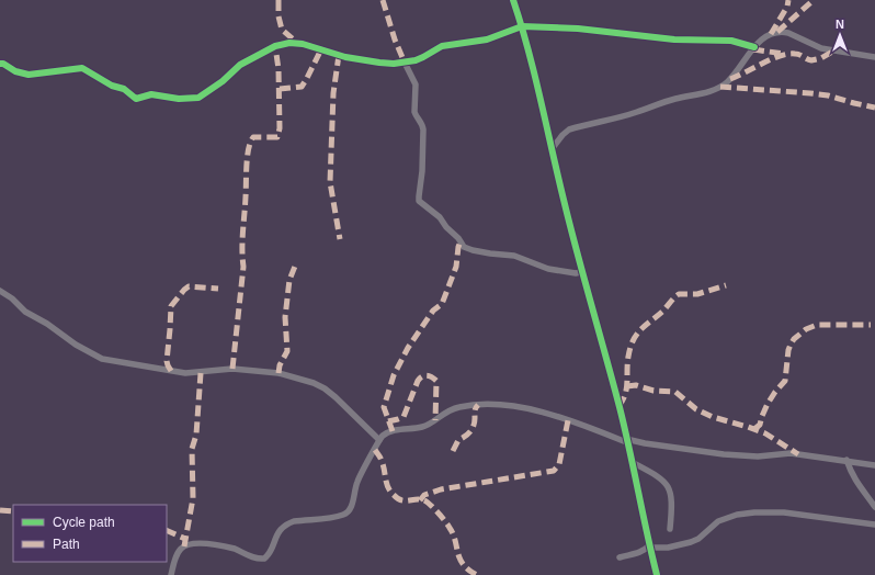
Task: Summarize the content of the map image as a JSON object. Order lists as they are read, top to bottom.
{
  "legend": ["Cycle path", "Path"],
  "north": "top"
}
